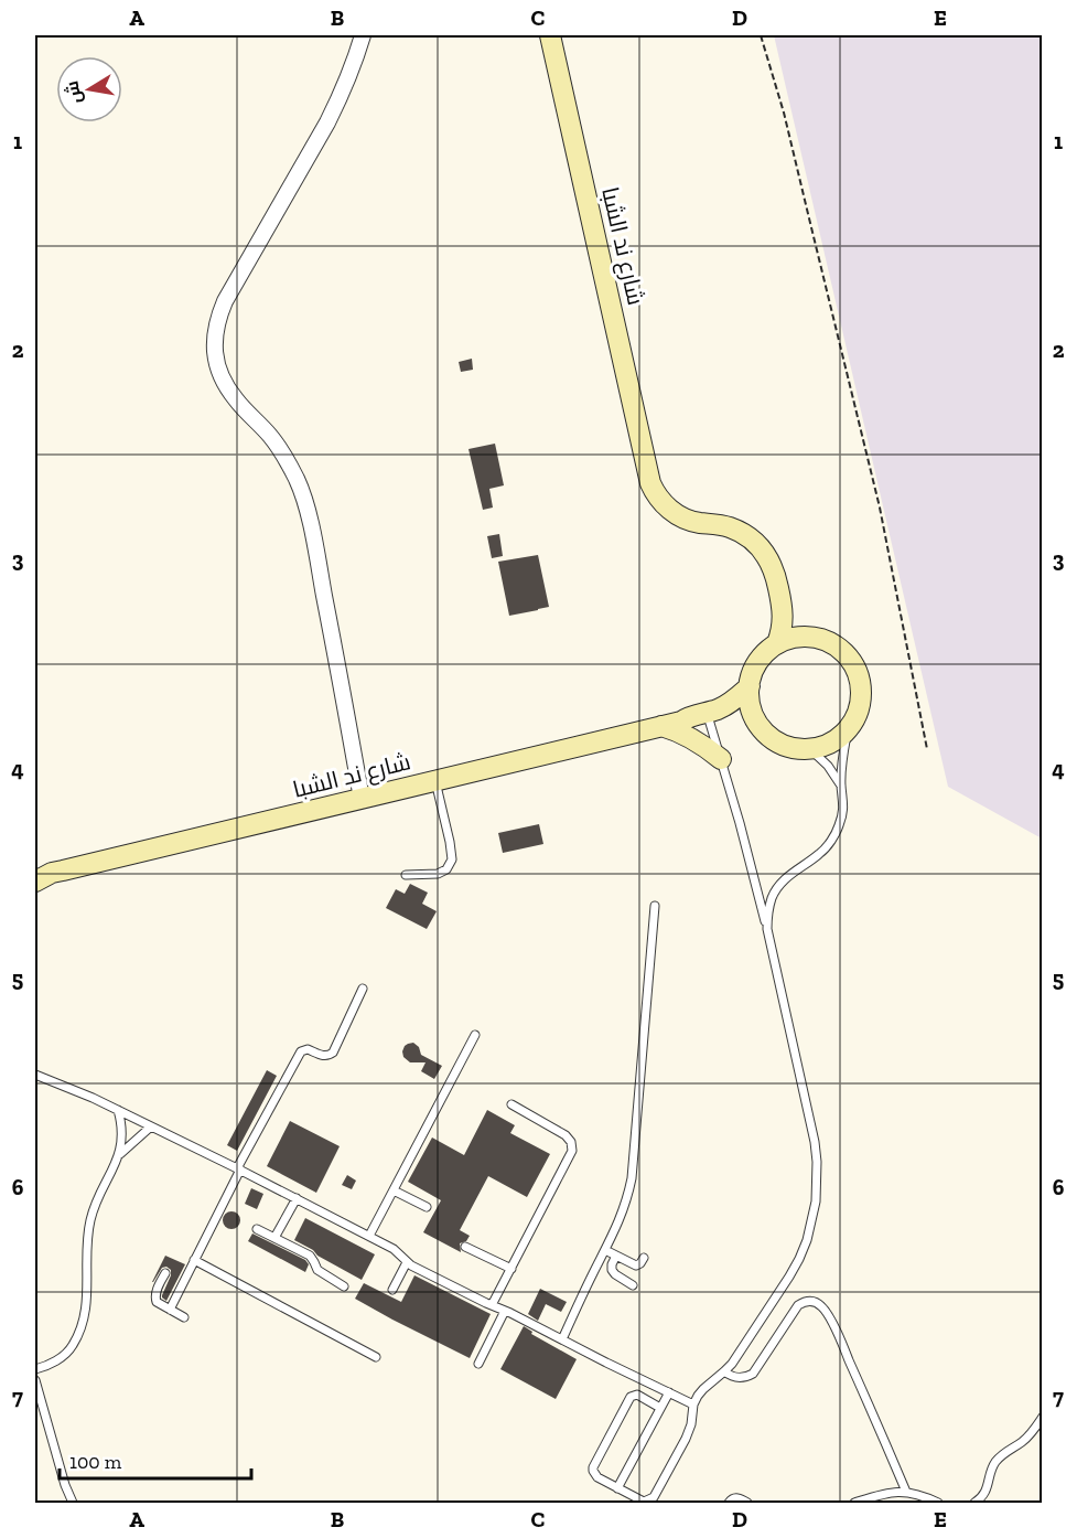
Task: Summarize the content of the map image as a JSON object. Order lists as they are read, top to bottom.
{
  "streets": {
    "main road": ["شارع ند الشبا"]
  },
  "scale_bar": "100 m",
  "north": "left",
  "grid": {
    "columns": [
      "A",
      "B",
      "C",
      "D",
      "E"
    ],
    "rows": [
      "1",
      "2",
      "3",
      "4",
      "5",
      "6",
      "7"
    ]
  }
}
